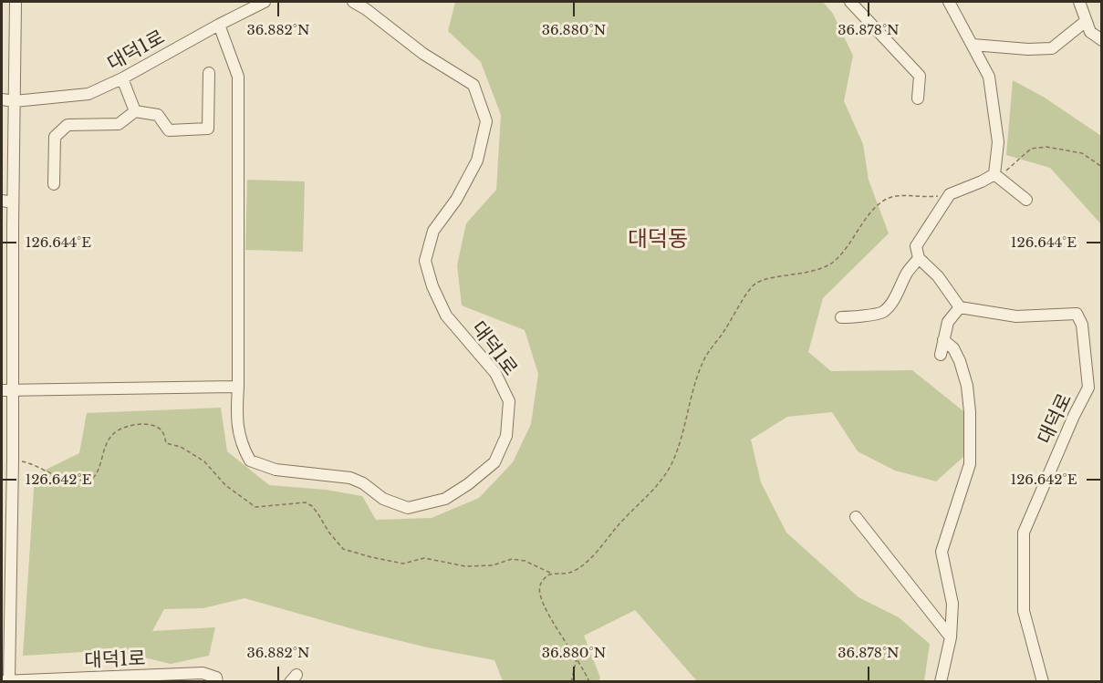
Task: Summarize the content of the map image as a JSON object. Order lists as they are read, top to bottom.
{
  "streets": {
    "street": ["대덕1로", "대덕로"]
  },
  "districts": ["대덕동"],
  "coordinates": [
    "36.882°N",
    "36.880°N",
    "36.878°N",
    "126.644°E",
    "126.642°E"
  ]
}
